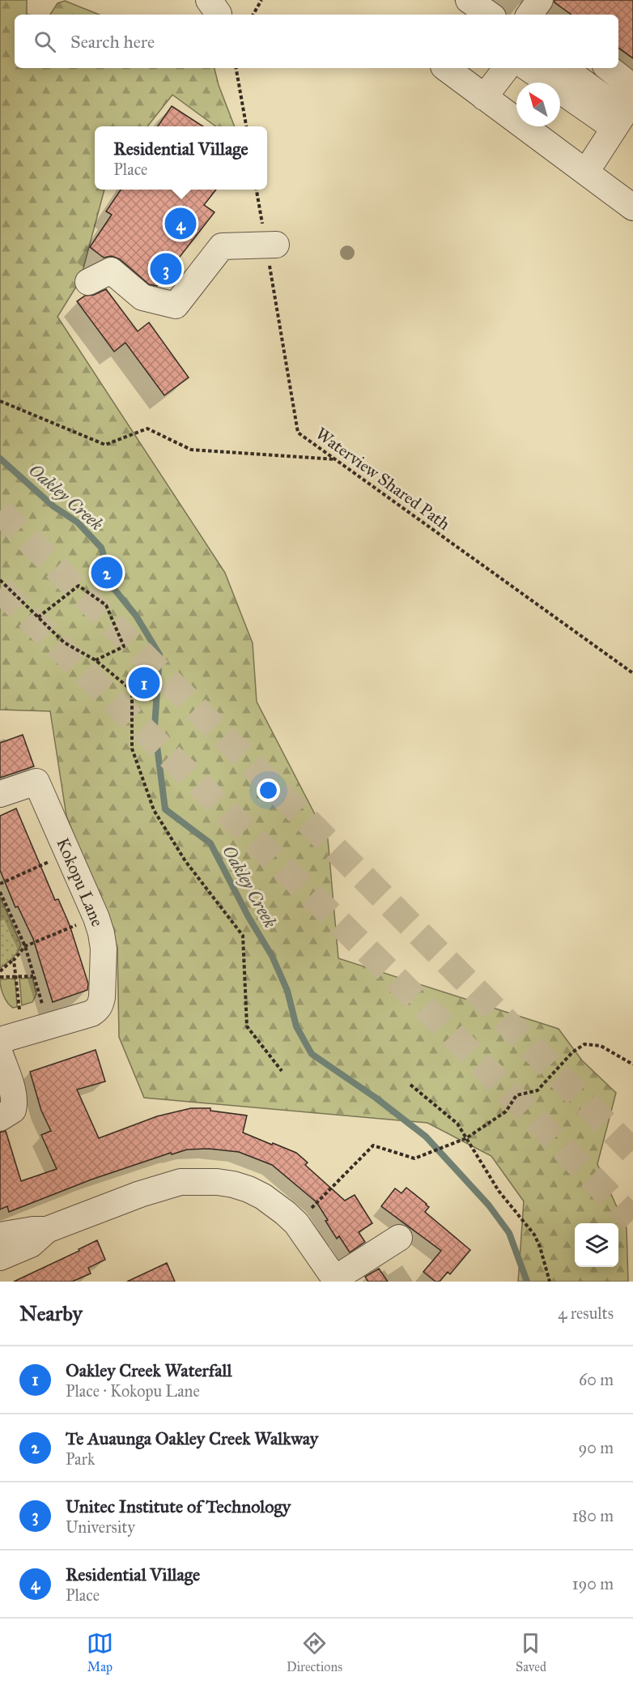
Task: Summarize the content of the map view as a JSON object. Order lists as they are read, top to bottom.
{
  "streets": {
    "street": ["Kokopu Lane"],
    "path": ["Waterview Shared Path"]
  },
  "water": ["Oakley Creek"],
  "north": "top left",
  "page": {
    "search": "Search here",
    "popup": ["Residential Village", "Place"],
    "pins": [
      "4",
      "3",
      "2",
      "1"
    ],
    "heading": ["Nearby", "4 results"],
    "list": [
      {
        "mark": "1",
        "name": "Oakley Creek Waterfall",
        "note": "Place · Kokopu Lane",
        "value": "60 m"
      },
      {
        "mark": "2",
        "name": "Te Auaunga Oakley Creek Walkway",
        "note": "Park",
        "value": "90 m"
      },
      {
        "mark": "3",
        "name": "Unitec Institute of Technology",
        "note": "University",
        "value": "180 m"
      },
      {
        "mark": "4",
        "name": "Residential Village",
        "note": "Place",
        "value": "190 m"
      }
    ],
    "nav": ["Map", "Directions", "Saved"]
  }
}
